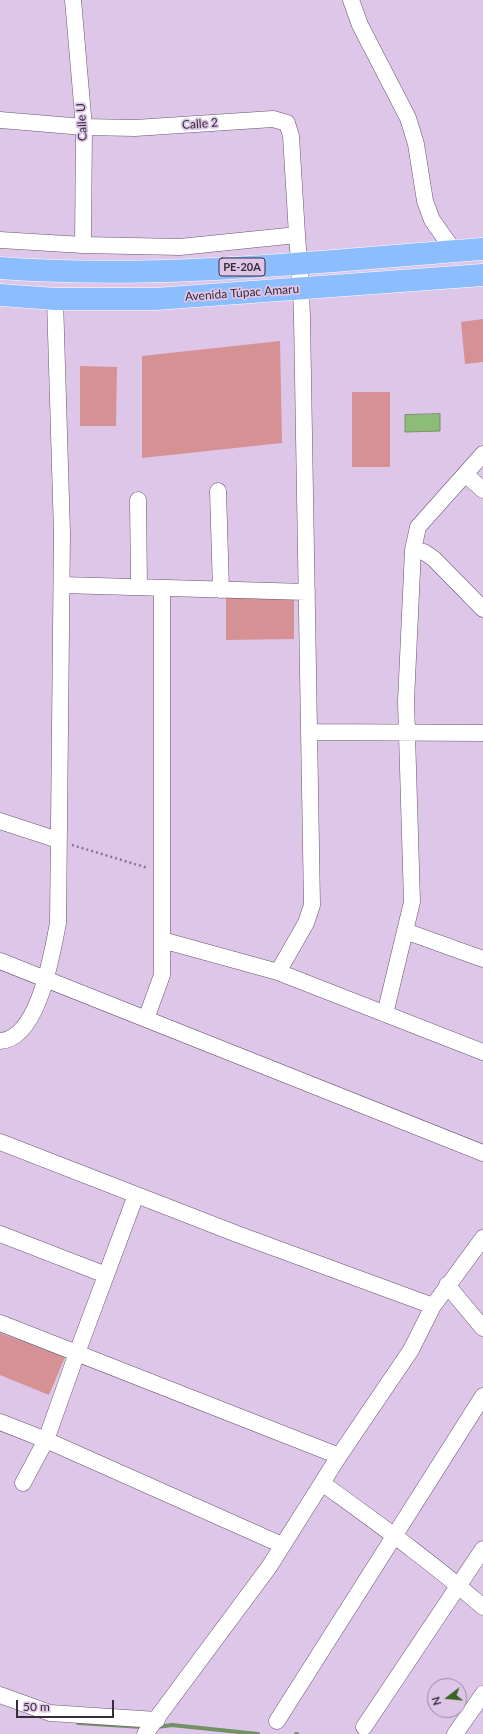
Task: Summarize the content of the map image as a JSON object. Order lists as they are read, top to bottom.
{
  "streets": {
    "highway": ["PE-20A", "Avenida Túpac Amaru"],
    "street": ["Calle U", "Calle 2"]
  },
  "crossings": [
    ["Calle U", "Calle 2"]
  ],
  "scale_bar": "50 m",
  "north": "left"
}
